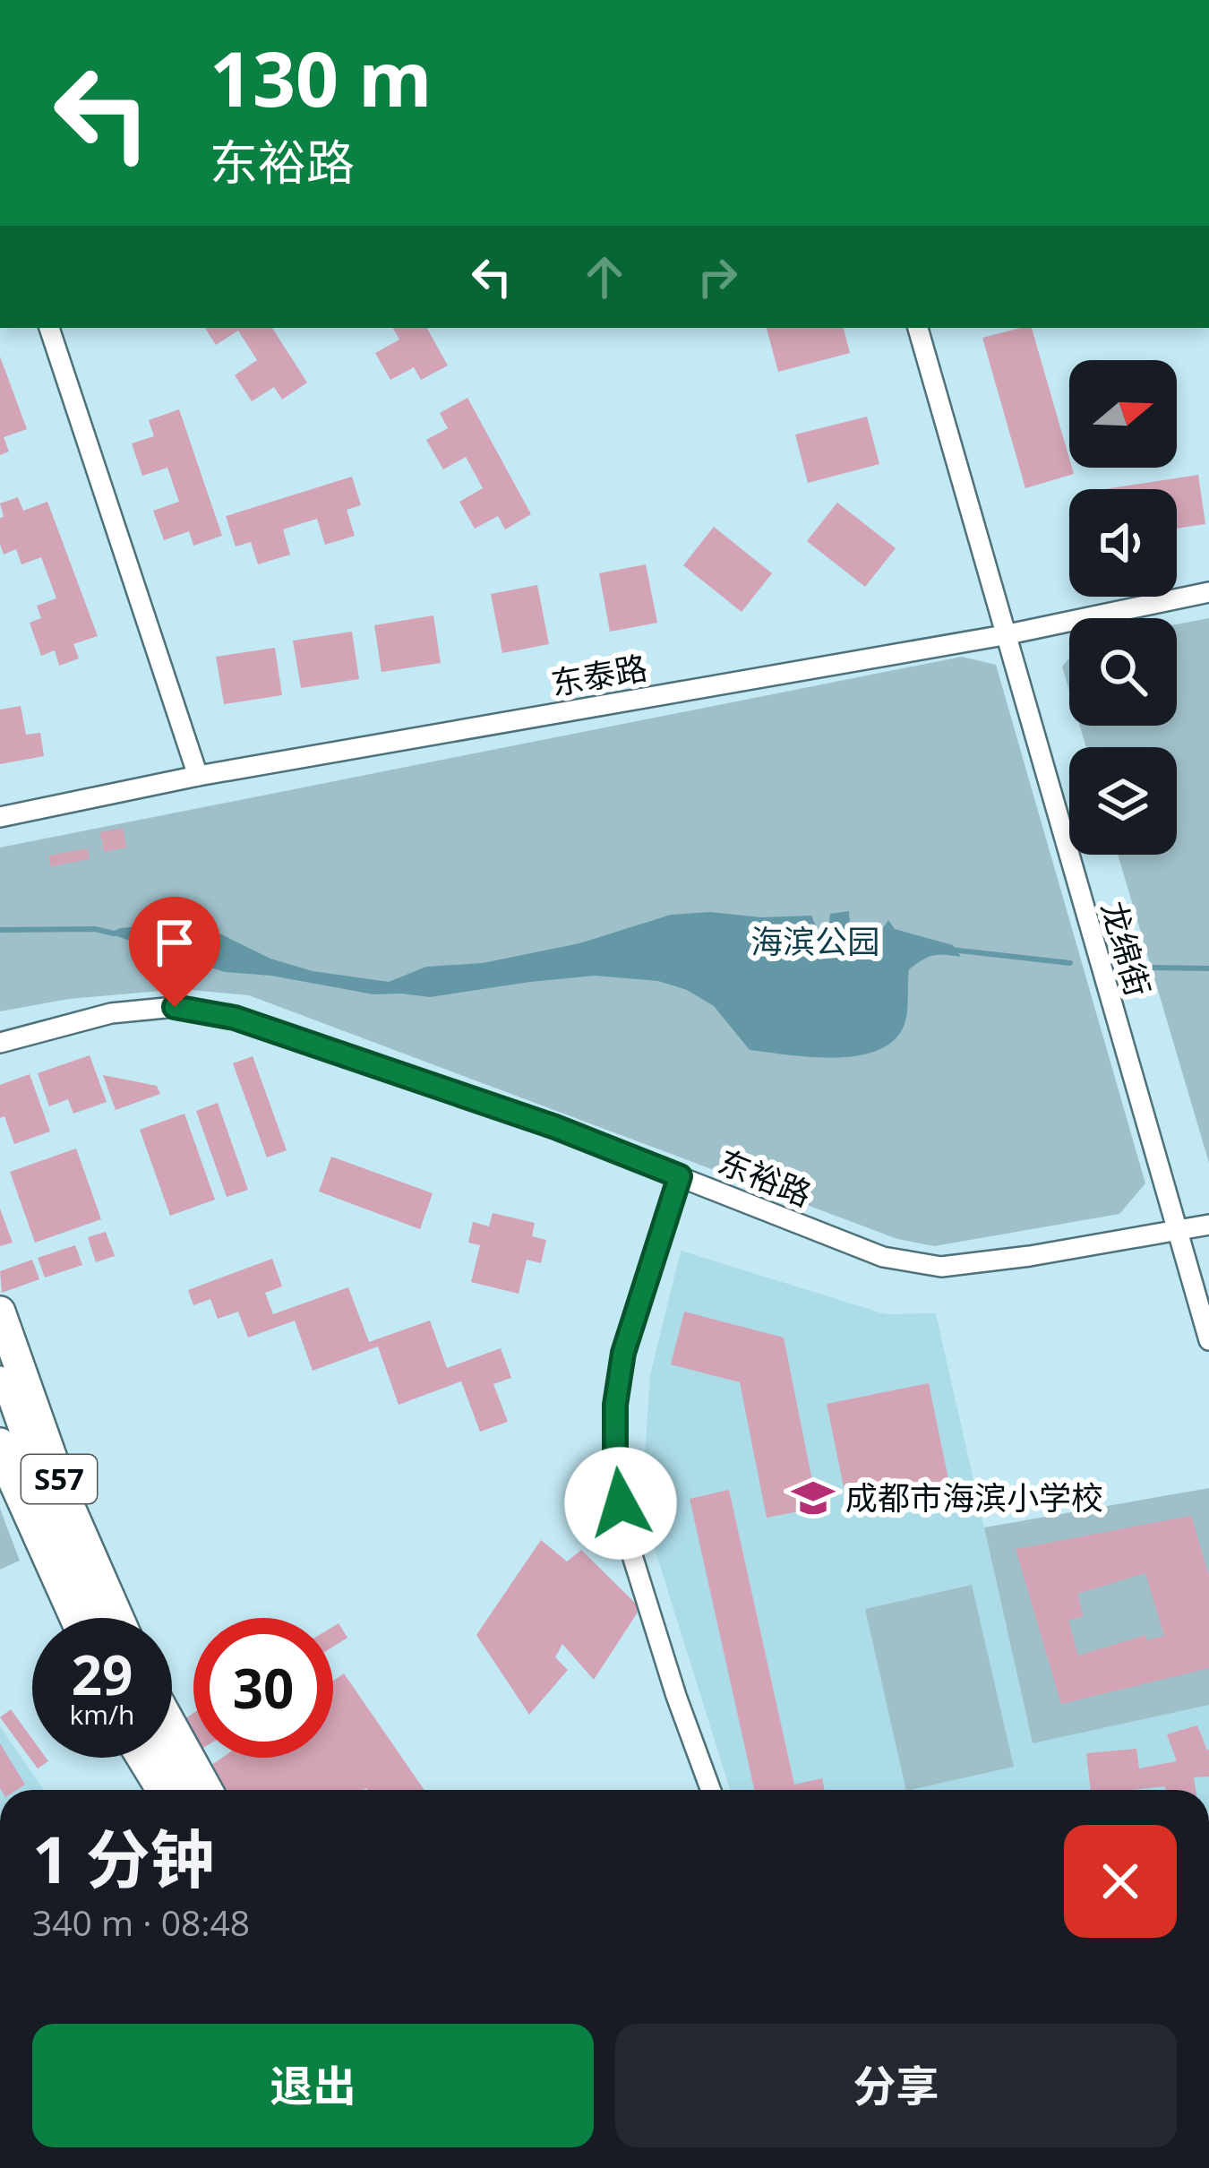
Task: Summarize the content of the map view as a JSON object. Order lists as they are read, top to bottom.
{
  "streets": {
    "highway": ["S57"],
    "street": ["东泰路", "龙绵街", "东裕路"]
  },
  "crossings": [
    ["东泰路", "龙绵街"],
    ["龙绵街", "东裕路"]
  ],
  "parks": ["海滨公园"],
  "places": {
    "school or university": ["成都市海滨小学校"]
  },
  "north": "right",
  "page": {
    "turn": ["130 m", "东裕路"],
    "speed": "29 km/h",
    "limit": "30",
    "heading": ["1 分钟", "340 m · 08:48"],
    "buttons": ["退出", "分享"]
  }
}
